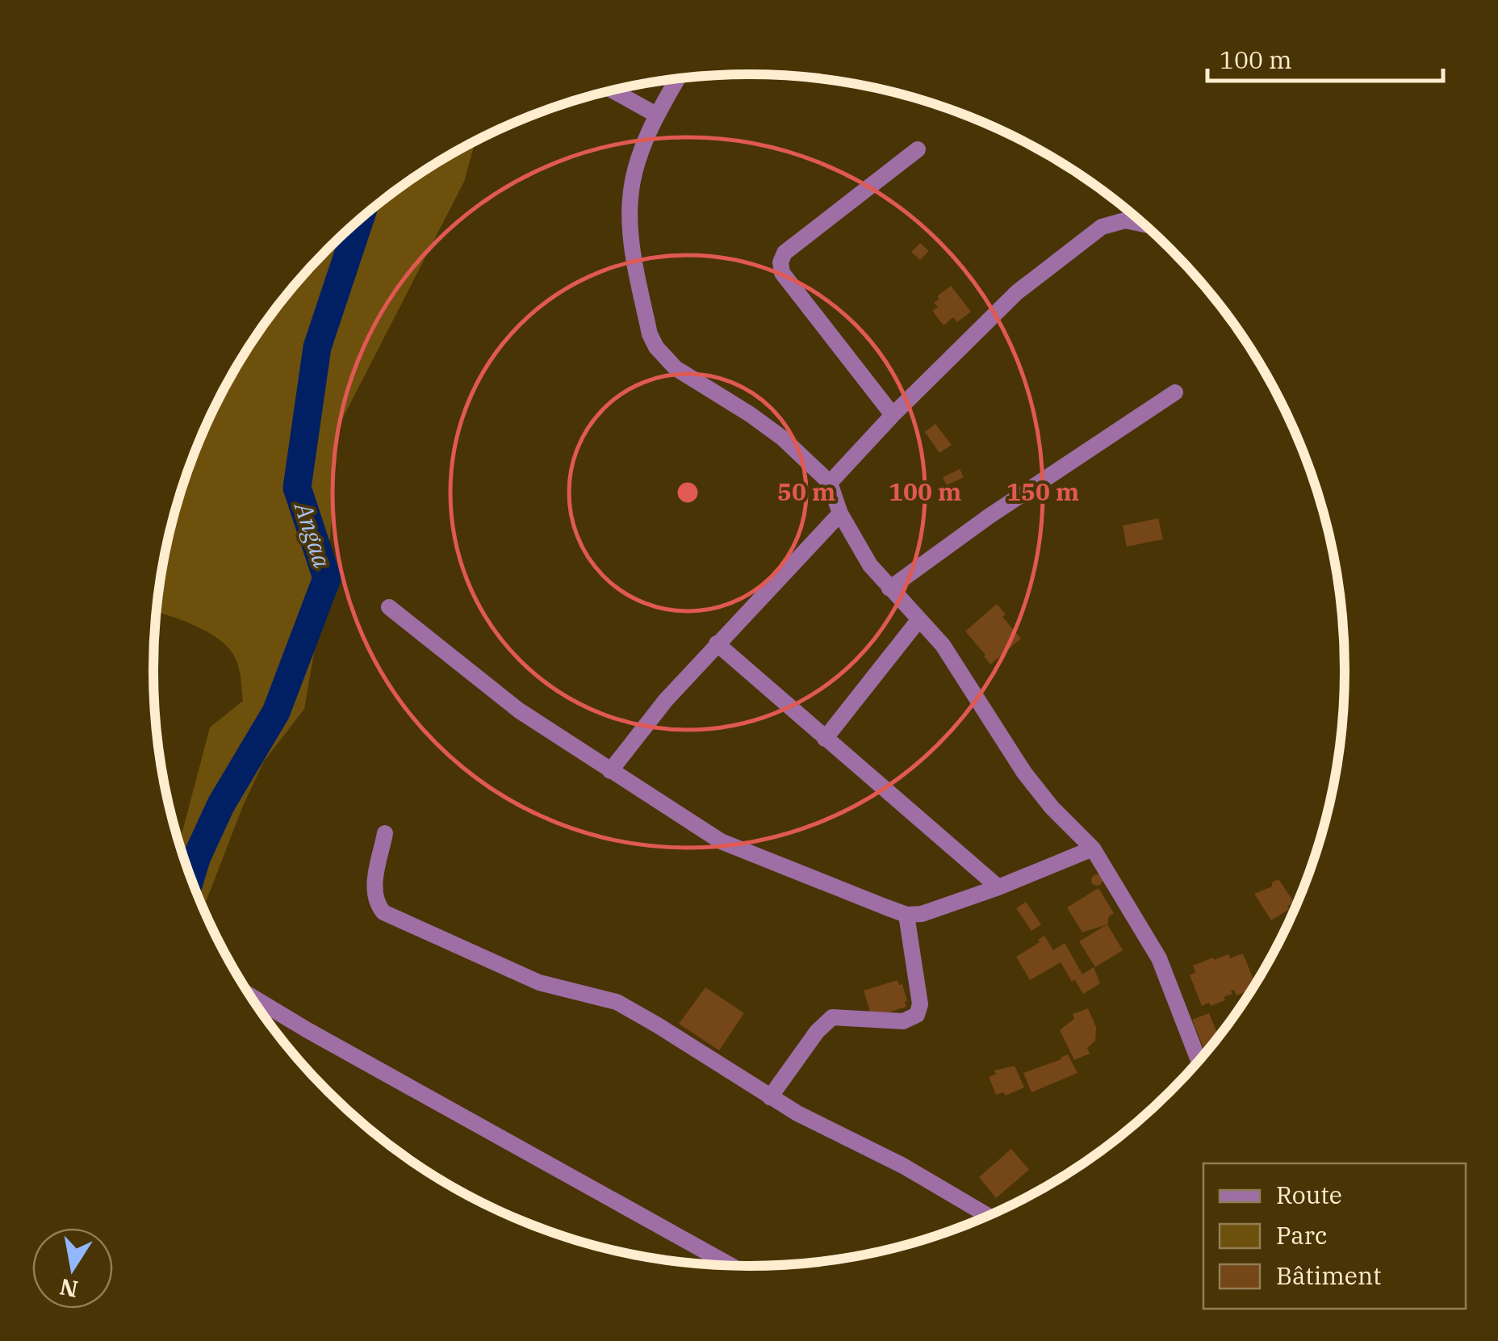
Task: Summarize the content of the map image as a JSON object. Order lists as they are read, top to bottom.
{
  "water": ["Angaa"],
  "legend": ["Route", "Parc", "Bâtiment"],
  "scale_bar": "100 m",
  "north": "bottom",
  "rings": ["50 m", "100 m", "150 m"]
}
